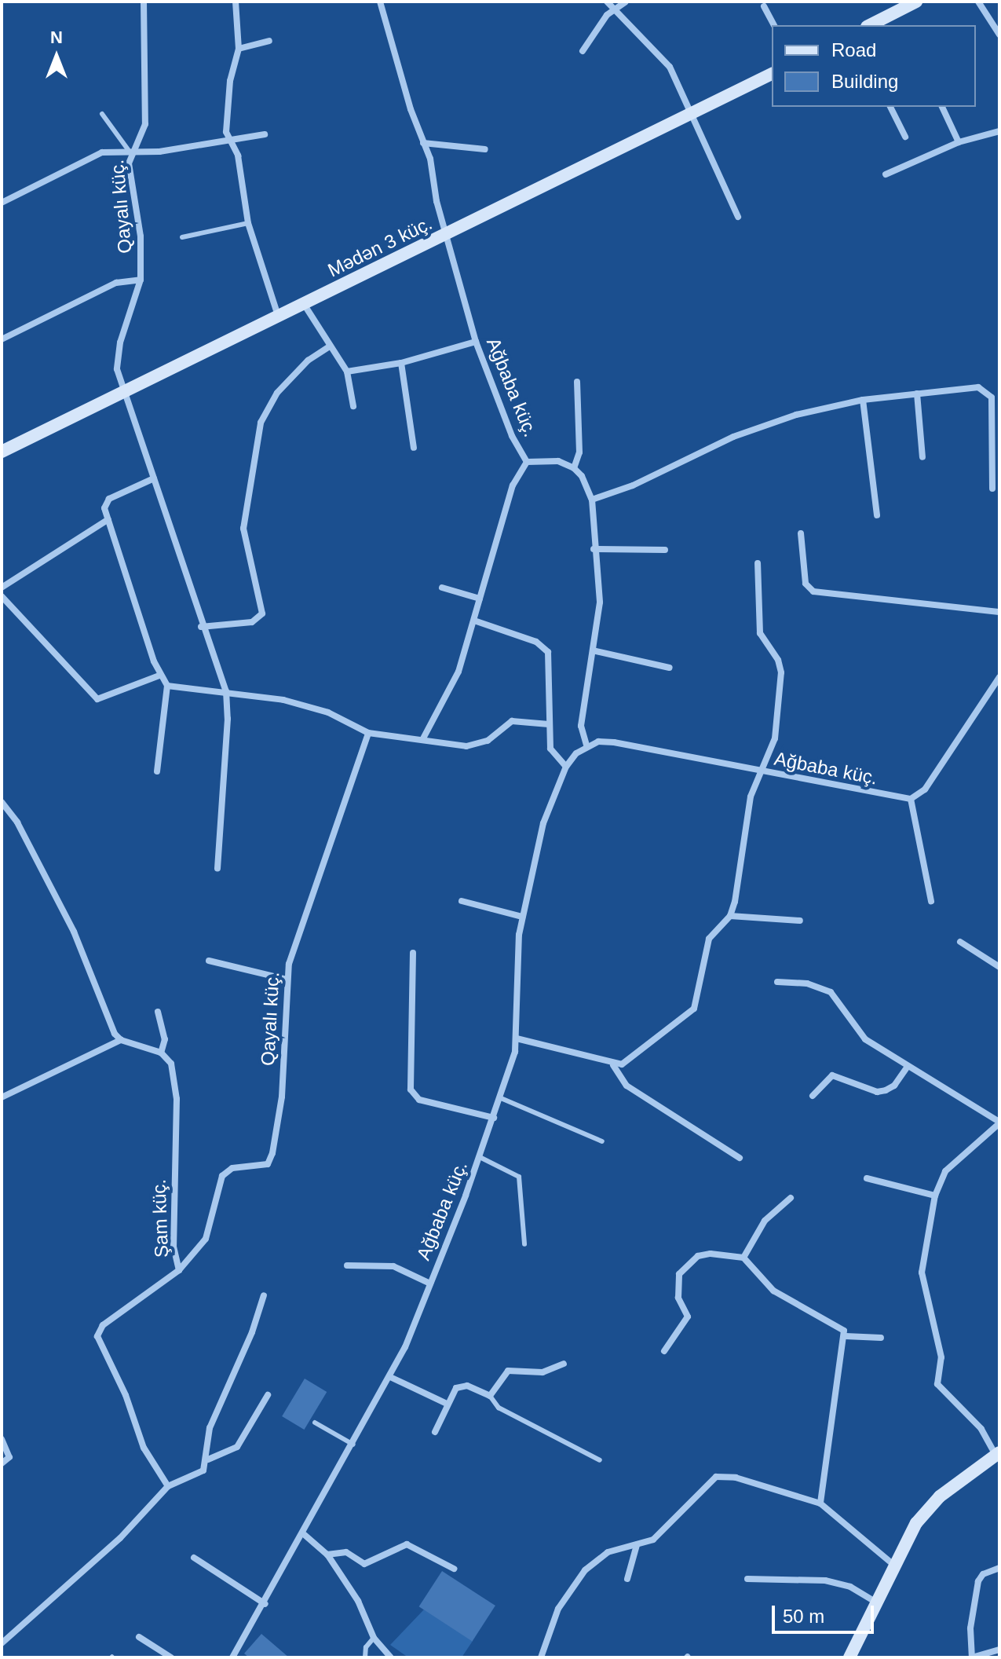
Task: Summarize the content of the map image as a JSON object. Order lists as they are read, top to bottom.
{
  "streets": {
    "main road": ["Mədən 3 küç."],
    "street": ["Qayalı küç.", "Ağbaba küç.", "Şam küç."]
  },
  "crossings": [
    ["Qayalı küç.", "Mədən 3 küç."],
    ["Qayalı küç.", "Şam küç."],
    ["Mədən 3 küç.", "Ağbaba küç."]
  ],
  "legend": ["Road", "Building"],
  "scale_bar": "50 m",
  "north": "top"
}
